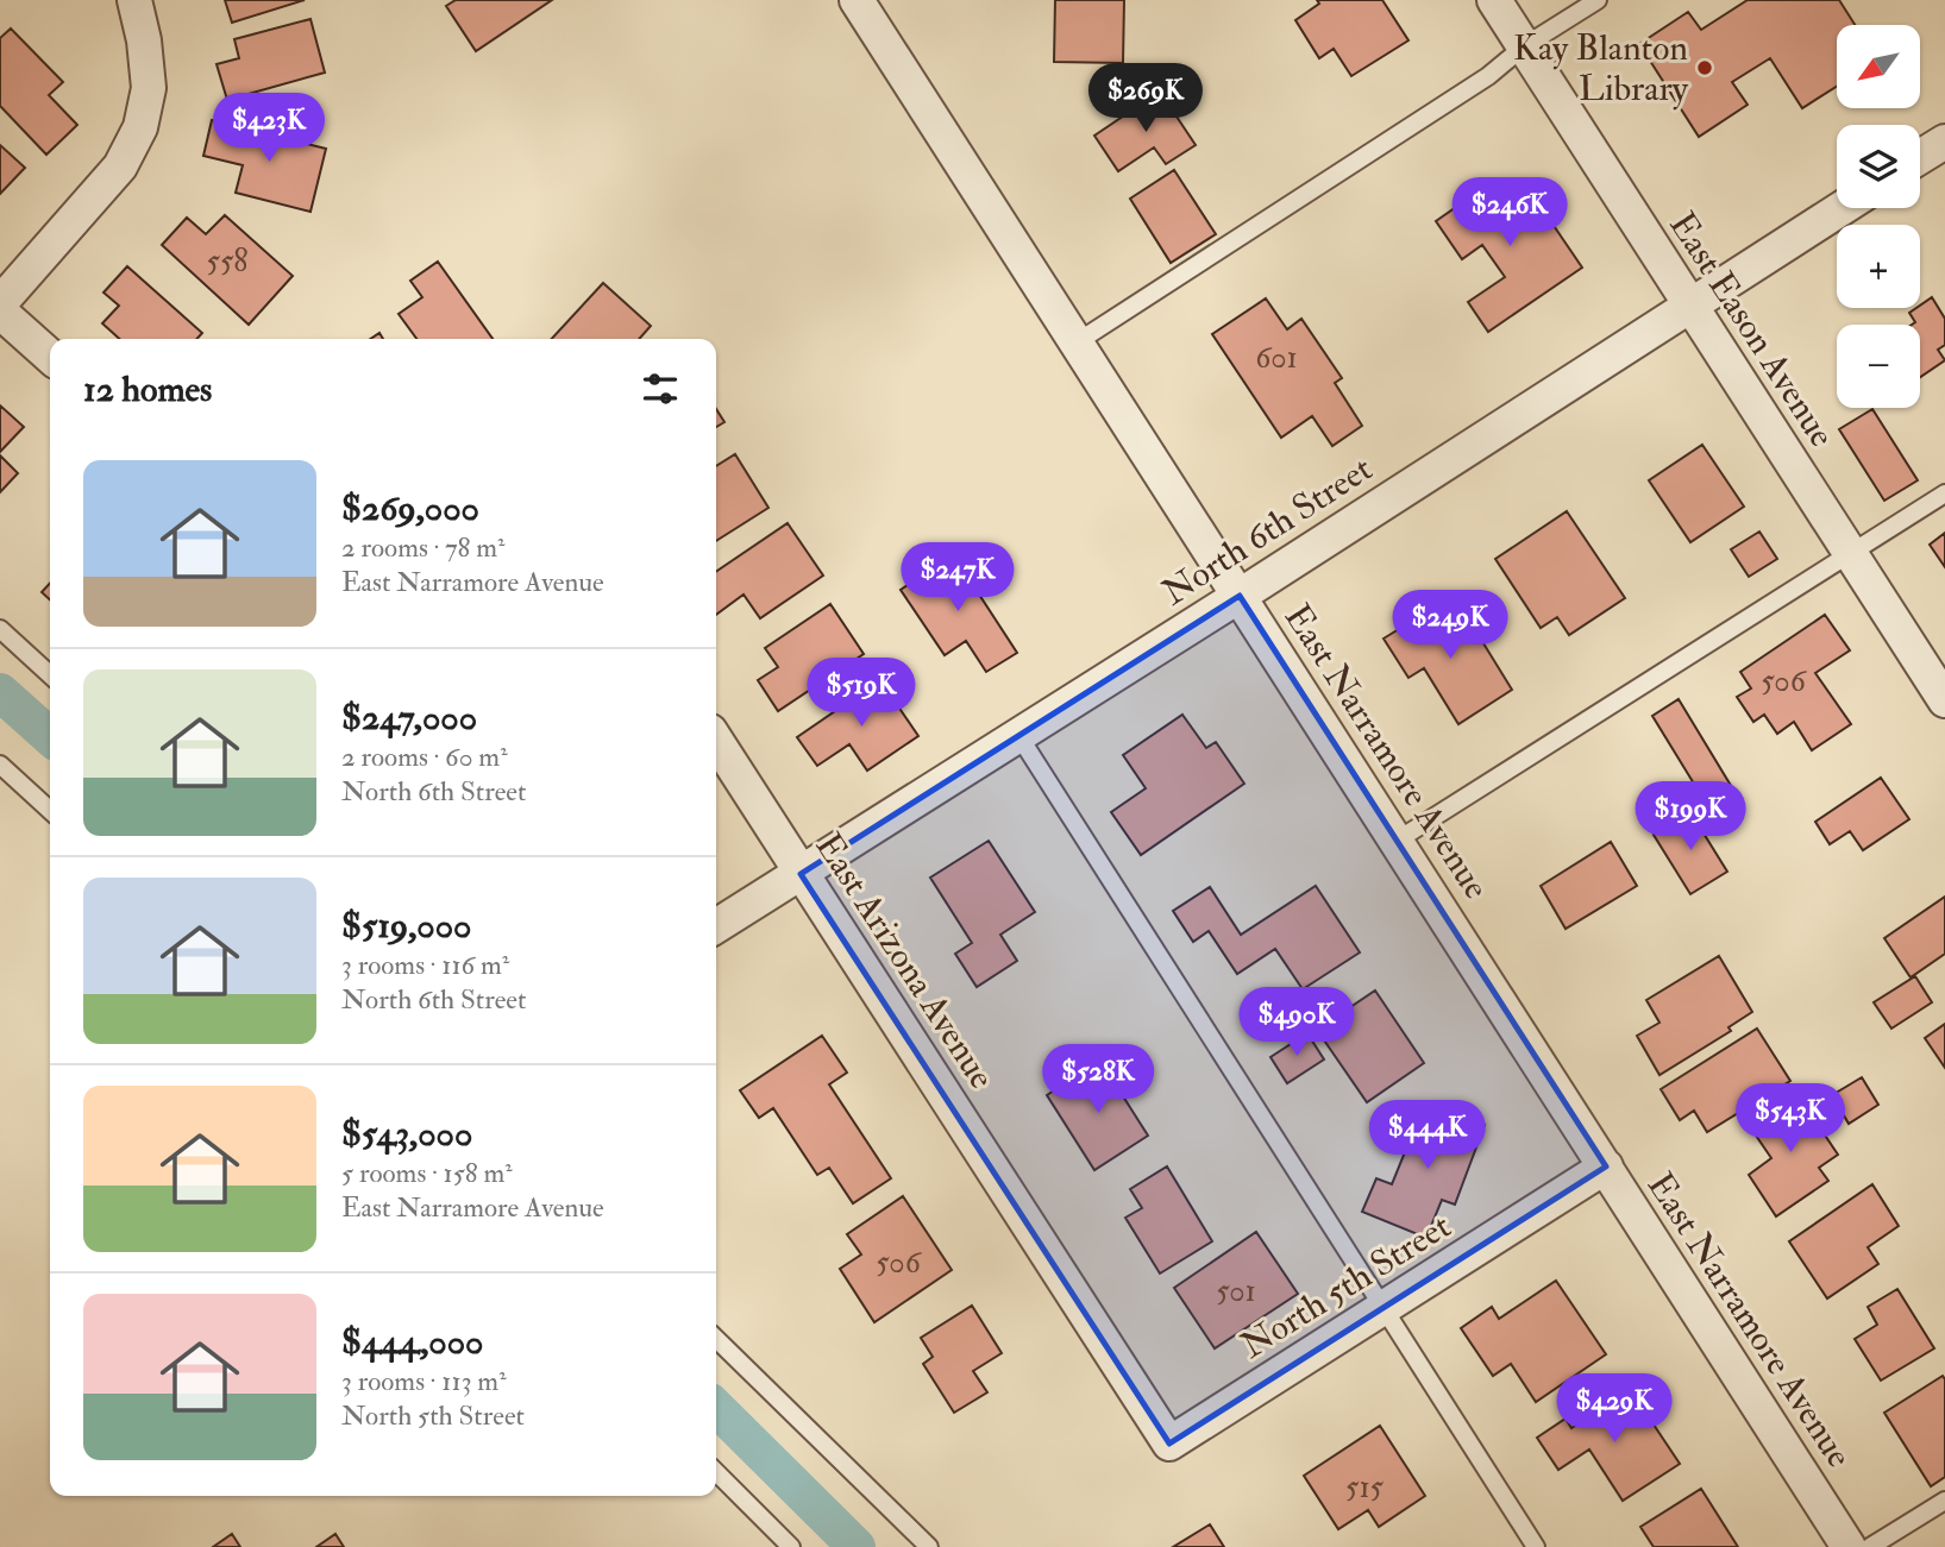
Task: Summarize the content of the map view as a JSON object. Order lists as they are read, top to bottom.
{
  "streets": {
    "street": [
      "East Eason Avenue",
      "North 6th Street",
      "East Narramore Avenue",
      "East Arizona Avenue",
      "North 5th Street"
    ]
  },
  "crossings": [
    ["East Eason Avenue", "North 6th Street"],
    ["North 6th Street", "East Narramore Avenue"],
    ["North 6th Street", "East Arizona Avenue"],
    ["East Narramore Avenue", "North 5th Street"],
    ["East Arizona Avenue", "North 5th Street"]
  ],
  "places": ["Kay Blanton Library"],
  "house_numbers": [
    "558",
    "601",
    "506",
    "506",
    "501",
    "515"
  ],
  "north": "bottom left",
  "page": {
    "map_buttons": ["+", "−"],
    "price": [
      "$269K",
      "$423K",
      "$246K",
      "$247K",
      "$249K",
      "$519K",
      "$199K",
      "$490K",
      "$528K",
      "$543K",
      "$444K",
      "$429K"
    ],
    "heading": "12 homes",
    "list": [
      {
        "name": "$269,000",
        "note": "2 rooms · 78 m² · East Narramore Avenue"
      },
      {
        "name": "$247,000",
        "note": "2 rooms · 60 m² · North 6th Street"
      },
      {
        "name": "$519,000",
        "note": "3 rooms · 116 m² · North 6th Street"
      },
      {
        "name": "$543,000",
        "note": "5 rooms · 158 m² · East Narramore Avenue"
      },
      {
        "name": "$444,000",
        "note": "3 rooms · 113 m² · North 5th Street"
      }
    ]
  }
}
